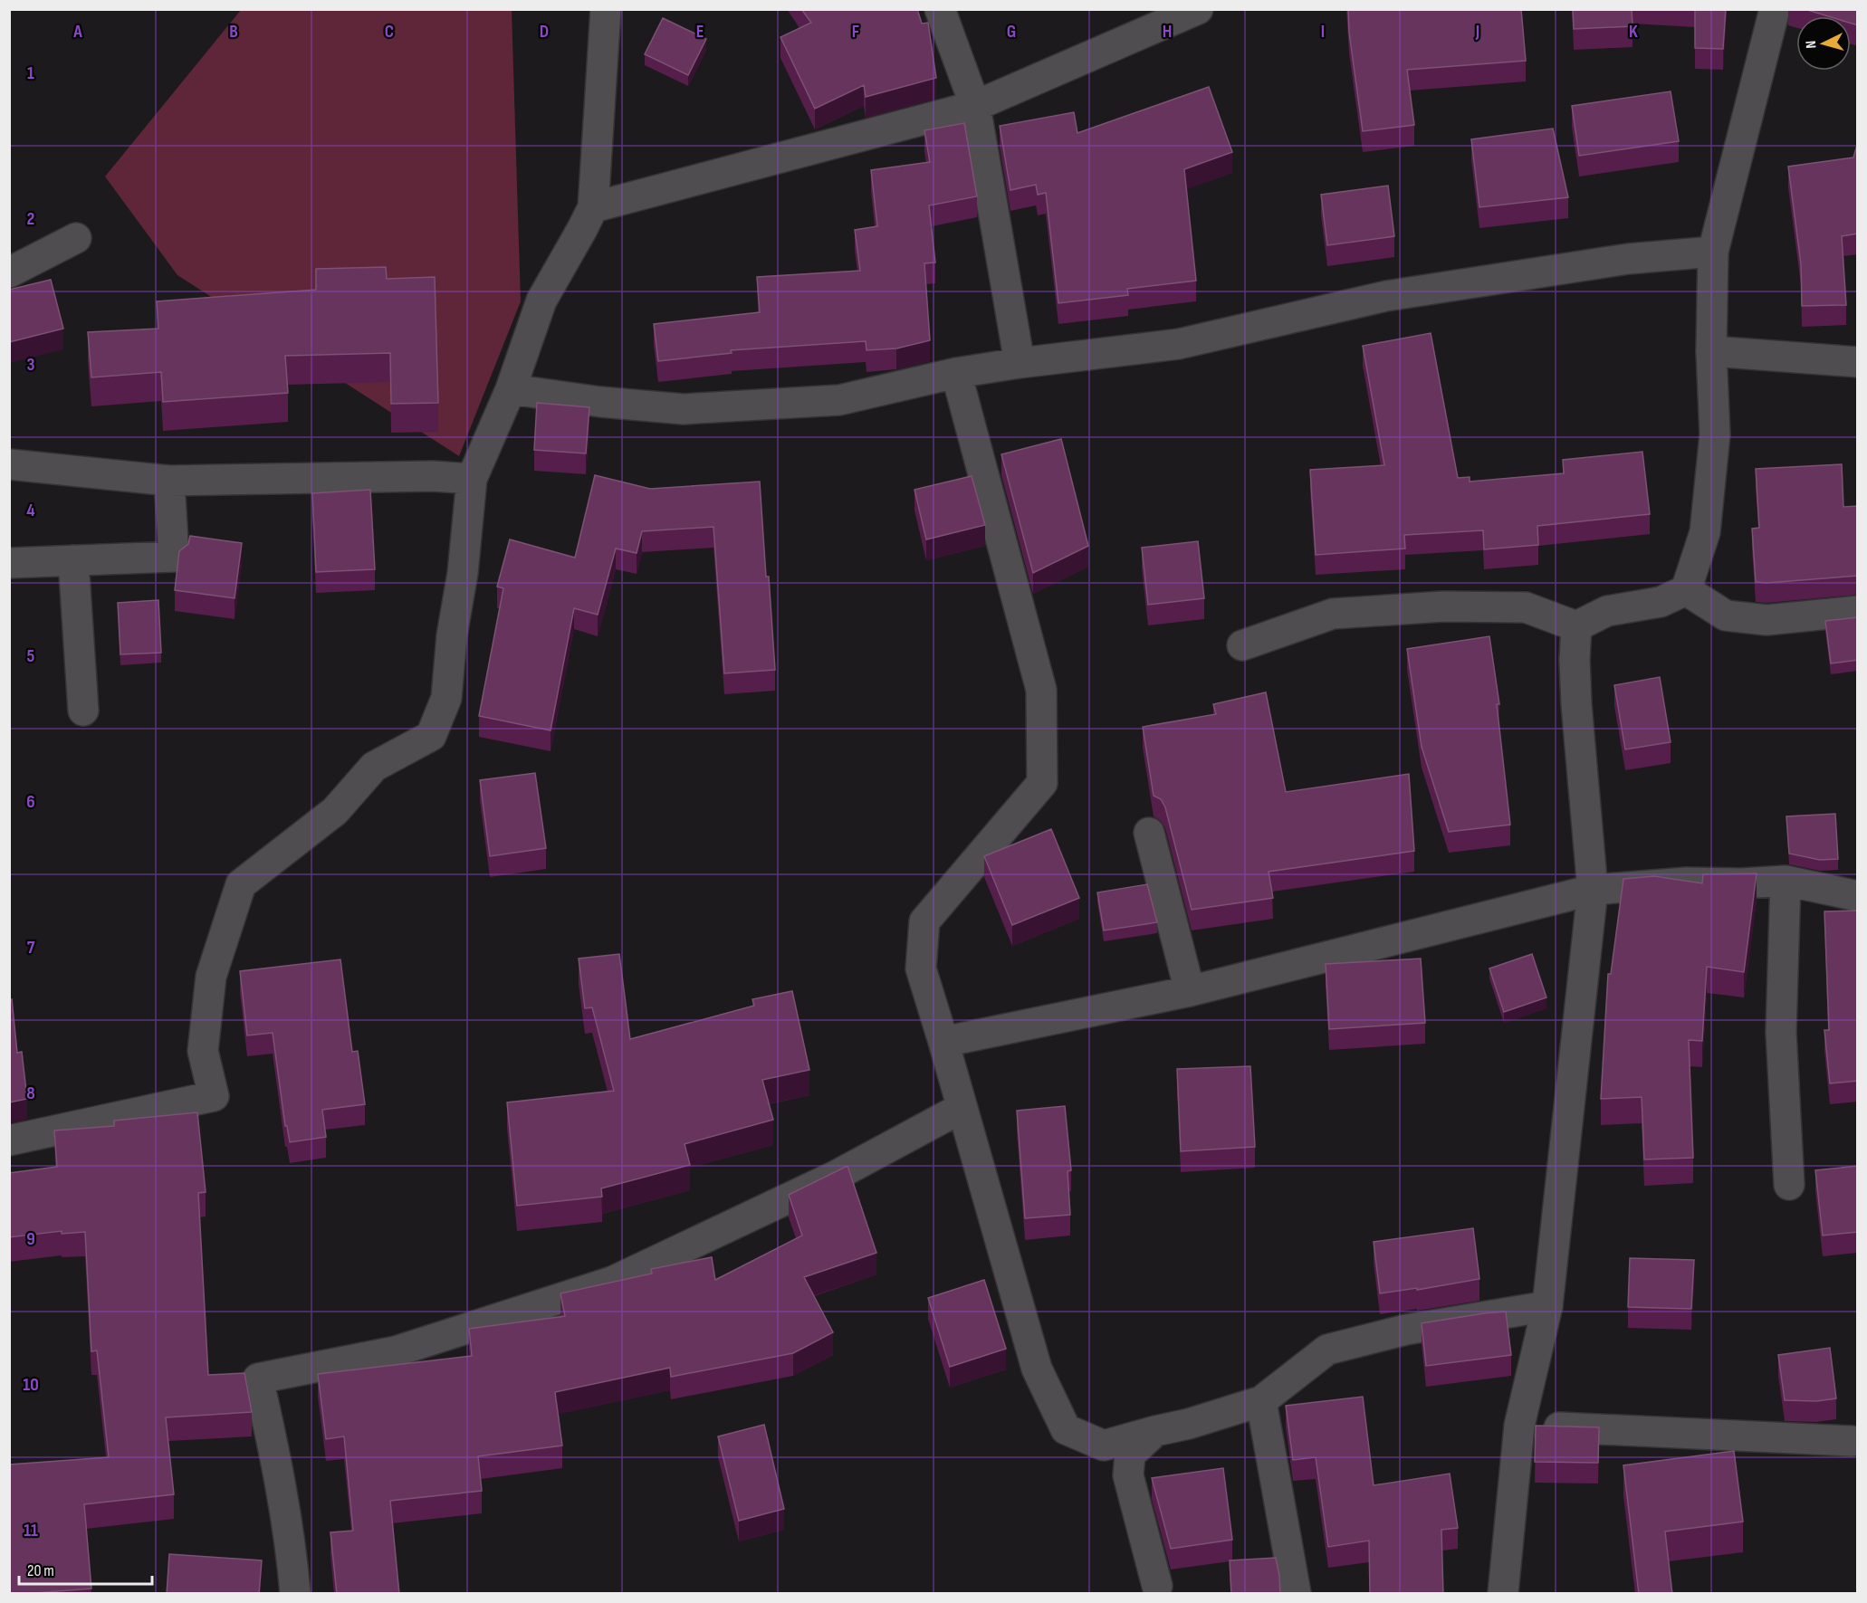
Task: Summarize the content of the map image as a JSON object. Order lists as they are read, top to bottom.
{
  "scale_bar": "20 m",
  "north": "left",
  "grid": {
    "columns": [
      "A",
      "B",
      "C",
      "D",
      "E",
      "F",
      "G",
      "H",
      "I",
      "J",
      "K"
    ],
    "rows": [
      "1",
      "2",
      "3",
      "4",
      "5",
      "6",
      "7",
      "8",
      "9",
      "10",
      "11"
    ]
  }
}
